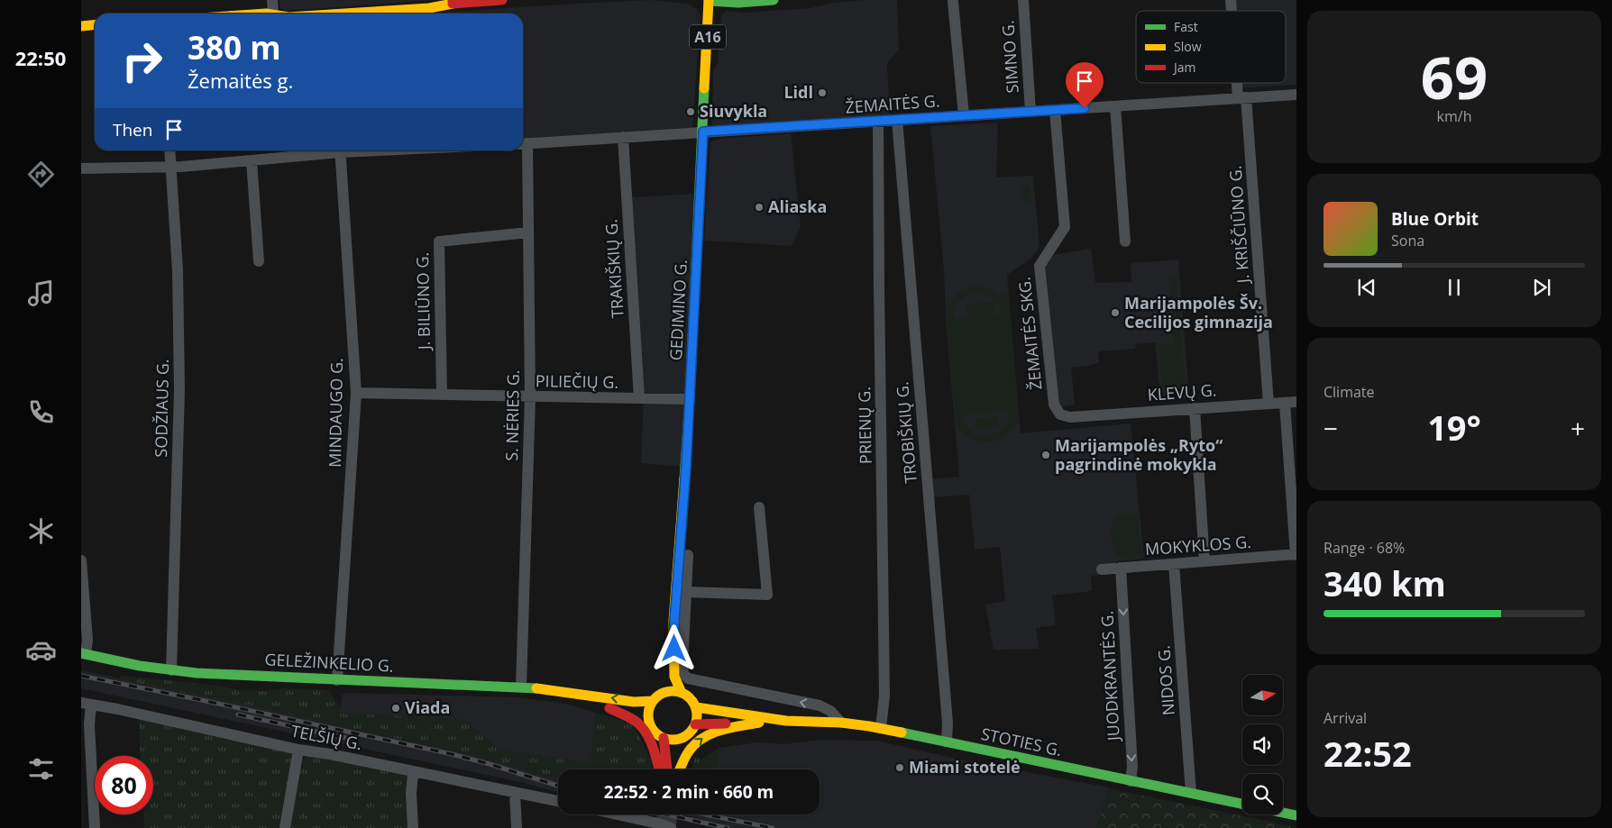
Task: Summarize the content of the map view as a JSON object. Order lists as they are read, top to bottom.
{
  "streets": {
    "main road": [
      "A16",
      "GEDIMINO G.",
      "GELEŽINKELIO G.",
      "STOTIES G."
    ],
    "street": [
      "SIMNO G.",
      "ŽEMAITĖS G.",
      "J. KRIŠČIŪNO G.",
      "TRAKIŠKIŲ G.",
      "J. BILIŪNO G.",
      "ŽEMAITĖS SKG.",
      "PILIEČIŲ G.",
      "KLEVŲ G.",
      "SODŽIAUS G.",
      "MINDAUGO G.",
      "S. NĖRIES G.",
      "PRIENŲ G.",
      "TROBIŠKIŲ G.",
      "MOKYKLOS G.",
      "JUODKRANTĖS G.",
      "NIDOS G.",
      "TELŠIŲ G."
    ]
  },
  "crossings": [
    ["SIMNO G.", "ŽEMAITĖS G."],
    ["ŽEMAITĖS G.", "J. KRIŠČIŪNO G."],
    ["ŽEMAITĖS G.", "TRAKIŠKIŲ G."],
    ["ŽEMAITĖS G.", "GEDIMINO G."],
    ["ŽEMAITĖS G.", "ŽEMAITĖS SKG."],
    ["ŽEMAITĖS G.", "S. NĖRIES G."],
    ["ŽEMAITĖS G.", "PRIENŲ G."],
    ["ŽEMAITĖS G.", "TROBIŠKIŲ G."],
    ["J. KRIŠČIŪNO G.", "KLEVŲ G."],
    ["TRAKIŠKIŲ G.", "PILIEČIŲ G."],
    ["J. BILIŪNO G.", "PILIEČIŲ G."],
    ["J. BILIŪNO G.", "S. NĖRIES G."],
    ["GEDIMINO G.", "PILIEČIŲ G."],
    ["GEDIMINO G.", "GELEŽINKELIO G."],
    ["GEDIMINO G.", "STOTIES G."],
    ["ŽEMAITĖS SKG.", "KLEVŲ G."],
    ["PILIEČIŲ G.", "MINDAUGO G."],
    ["PILIEČIŲ G.", "S. NĖRIES G."],
    ["SODŽIAUS G.", "GELEŽINKELIO G."],
    ["MINDAUGO G.", "GELEŽINKELIO G."],
    ["S. NĖRIES G.", "GELEŽINKELIO G."],
    ["PRIENŲ G.", "STOTIES G."],
    ["TROBIŠKIŲ G.", "STOTIES G."],
    ["MOKYKLOS G.", "JUODKRANTĖS G."],
    ["MOKYKLOS G.", "NIDOS G."],
    ["GELEŽINKELIO G.", "STOTIES G."],
    ["JUODKRANTĖS G.", "STOTIES G."],
    ["NIDOS G.", "STOTIES G."]
  ],
  "one_way": ["JUODKRANTĖS G."],
  "places": [
    "Lidl",
    "Siuvykla",
    "Aliaska",
    "Marijampolės Šv. Cecilijos gimnazija",
    "Marijampolės „Ryto“ pagrindinė mokykla",
    "Viada",
    "Miami stotelė"
  ],
  "legend": ["Fast", "Slow", "Jam"],
  "north": "right",
  "page": {
    "tabs": "22:50",
    "tile": [
      ["69", "km/h"],
      "Climate",
      ["Range · 68%", "340 km"],
      ["Arrival", "22:52"]
    ],
    "turn": ["380 m", "Žemaitės g."],
    "then": "Then",
    "song": ["Blue Orbit", "Sona"],
    "heat": ["−", "19°", "+"],
    "limit": "80",
    "trip": "22:52 · 2 min · 660 m"
  }
}
